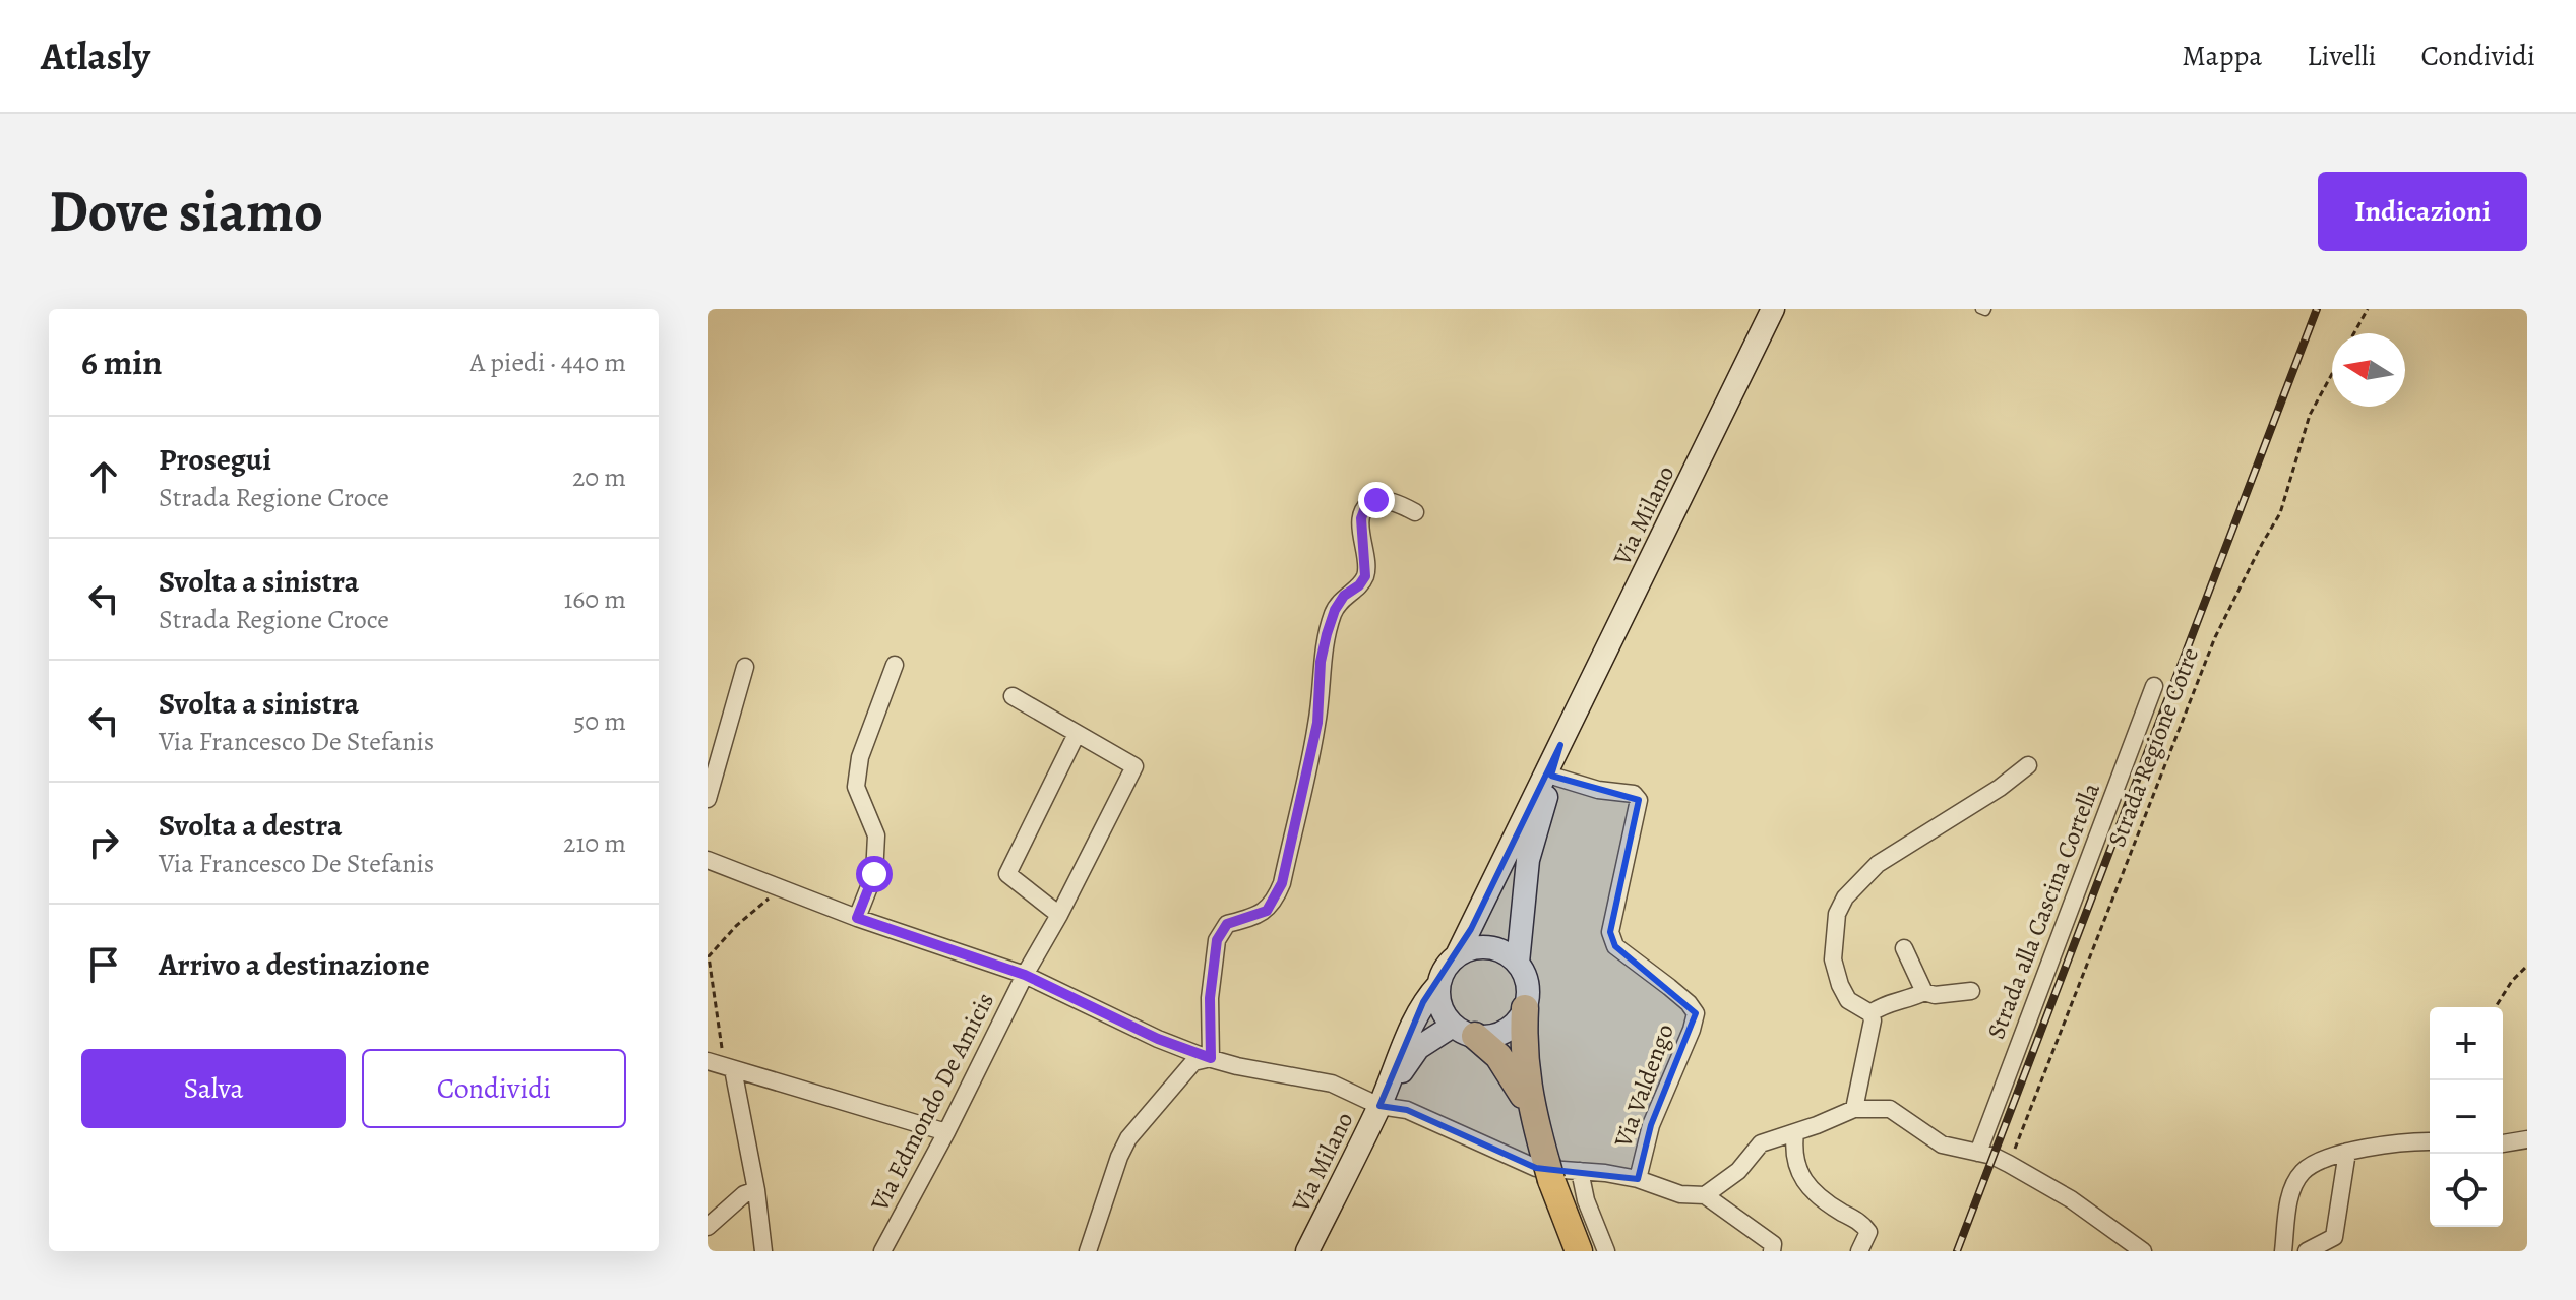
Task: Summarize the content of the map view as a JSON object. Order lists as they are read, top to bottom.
{
  "streets": {
    "main road": ["Via Milano"],
    "street": ["Strada alla Cascina Cortella", "Via Valdengo", "Via Edmondo De Amicis"],
    "path": ["Strada Regione Cotre"]
  },
  "crossings": [
    ["Via Milano", "Via Valdengo"]
  ],
  "north": "left",
  "page": {
    "header": "Atlasly",
    "nav": ["Mappa", "Livelli", "Condividi"],
    "buttons": [
      "Indicazioni",
      ["Salva", "Condividi"]
    ],
    "title": "Dove siamo",
    "heading": ["6 min", "A piedi · 440 m"],
    "list": [
      ["Prosegui", "Strada Regione Croce", "20 m"],
      ["Svolta a sinistra", "Strada Regione Croce", "160 m"],
      ["Svolta a sinistra", "Via Francesco De Stefanis", "50 m"],
      ["Svolta a destra", "Via Francesco De Stefanis", "210 m"],
      "Arrivo a destinazione"
    ],
    "map_buttons": ["+", "−"]
  }
}
